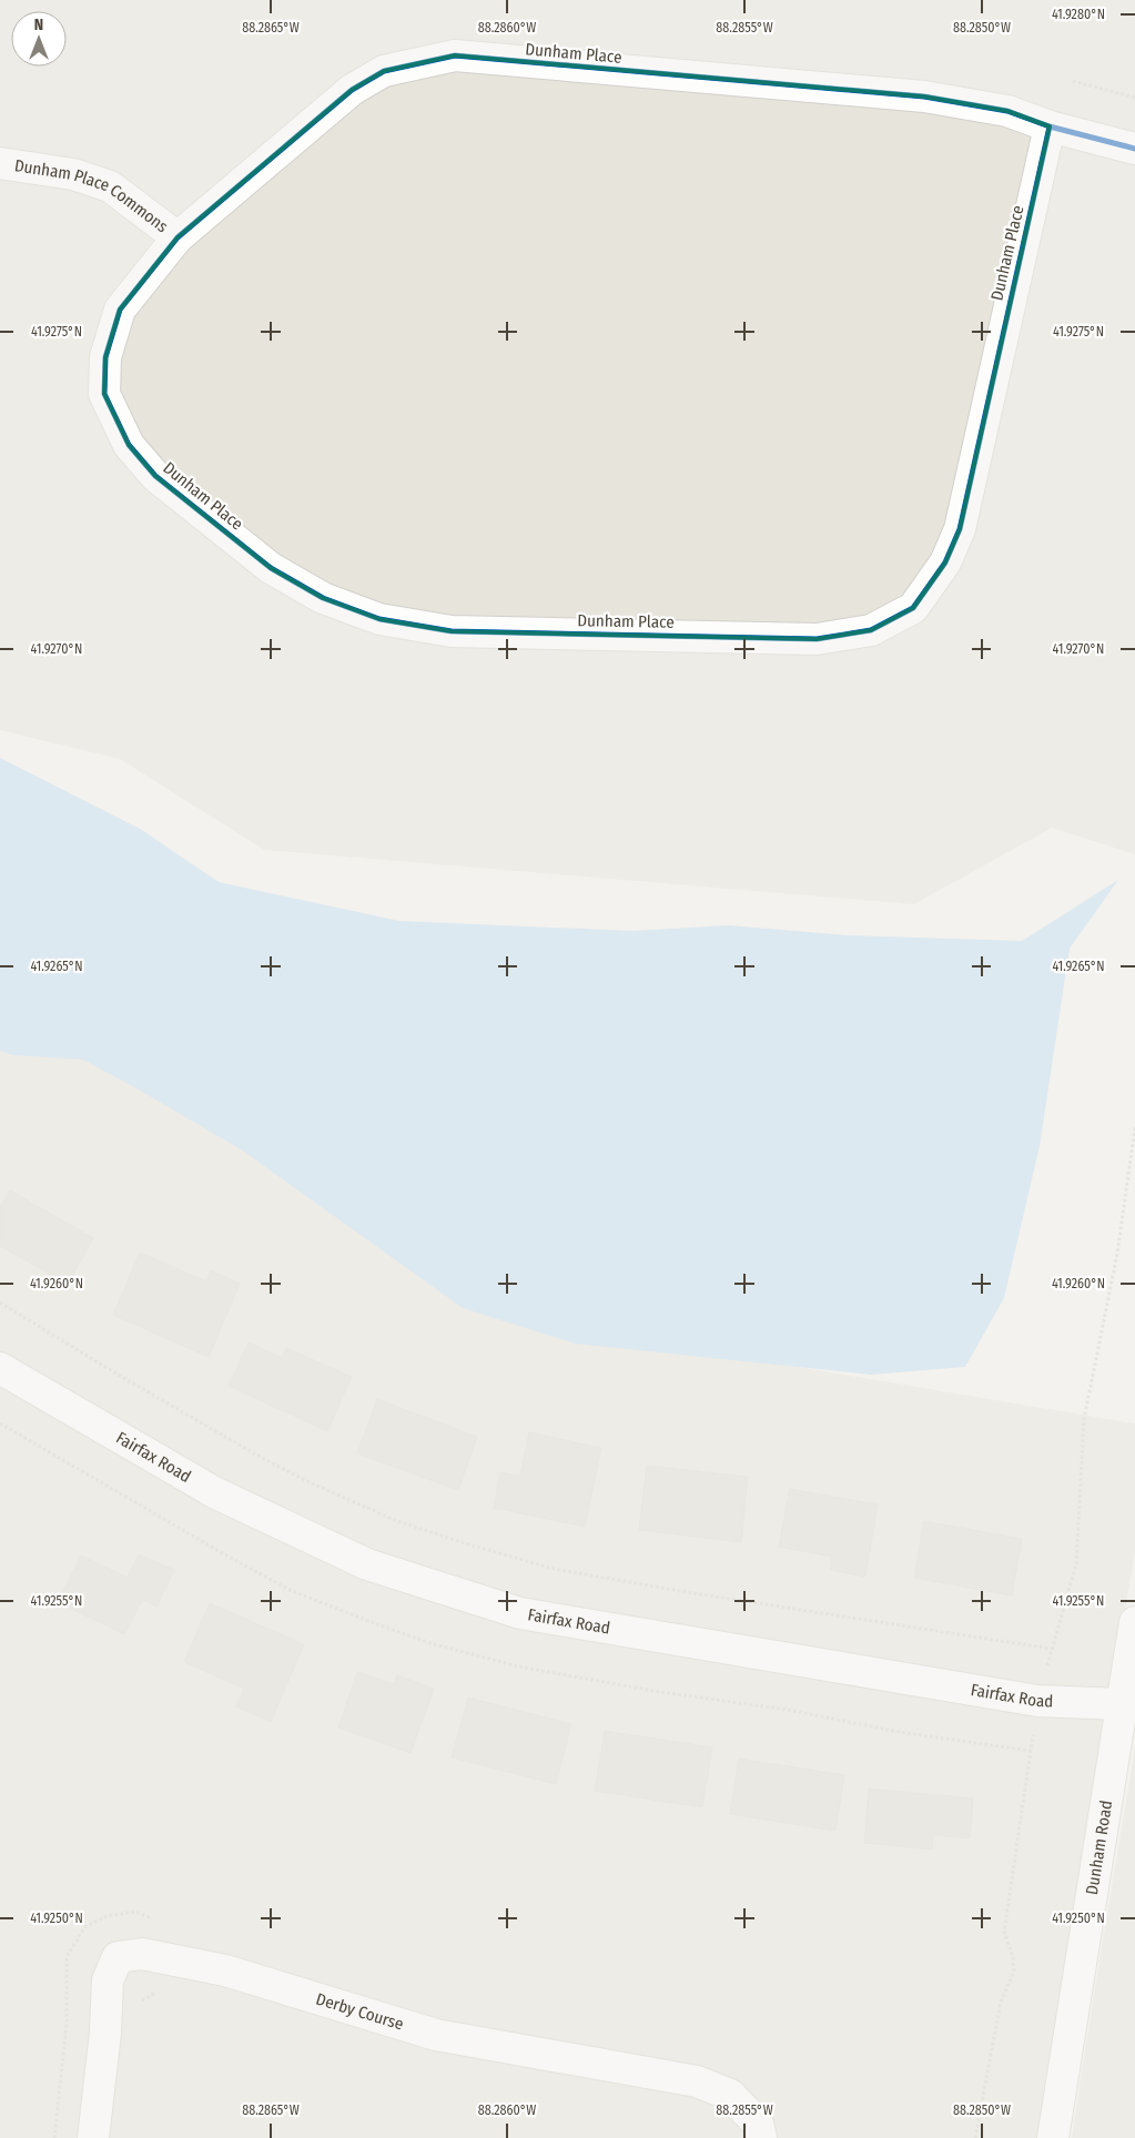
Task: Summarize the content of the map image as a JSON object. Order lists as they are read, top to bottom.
{
  "streets": {
    "street": [
      "Dunham Place",
      "Dunham Place Commons",
      "Fairfax Road",
      "Dunham Road",
      "Derby Course"
    ]
  },
  "crossings": [
    ["Dunham Place", "Dunham Place Commons"],
    ["Fairfax Road", "Dunham Road"]
  ],
  "north": "top",
  "coordinates": [
    "41.9280°N",
    "88.2865°W",
    "88.2860°W",
    "88.2855°W",
    "88.2850°W",
    "41.9275°N",
    "41.9270°N",
    "41.9265°N",
    "41.9260°N",
    "41.9255°N",
    "41.9250°N"
  ]
}
